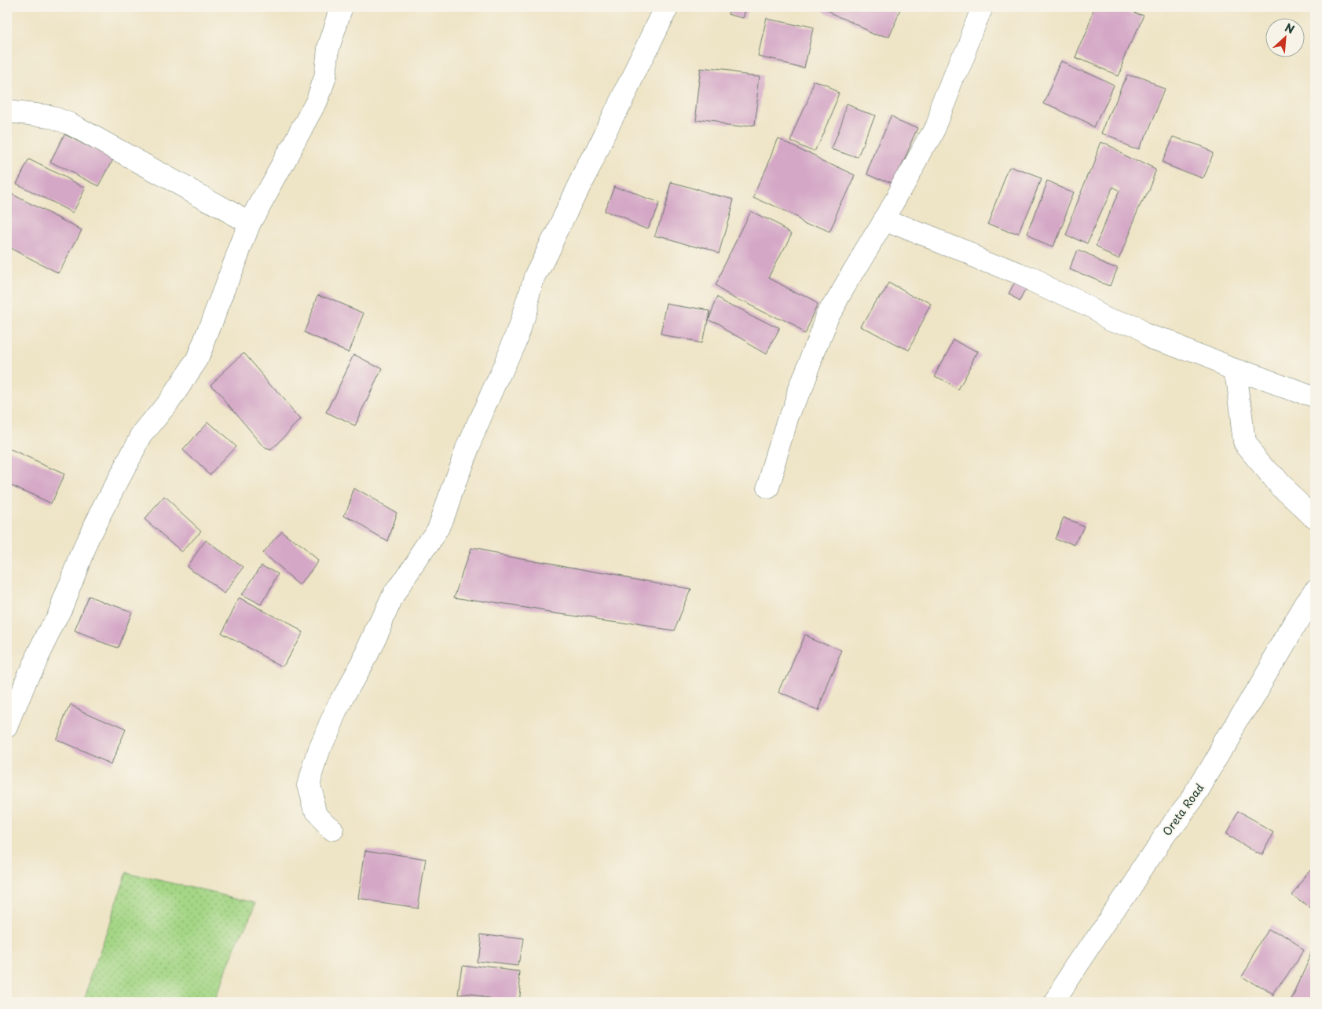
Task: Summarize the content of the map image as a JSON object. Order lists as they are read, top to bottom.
{
  "streets": {
    "street": ["Oreta Road"]
  },
  "north": "top right"
}
